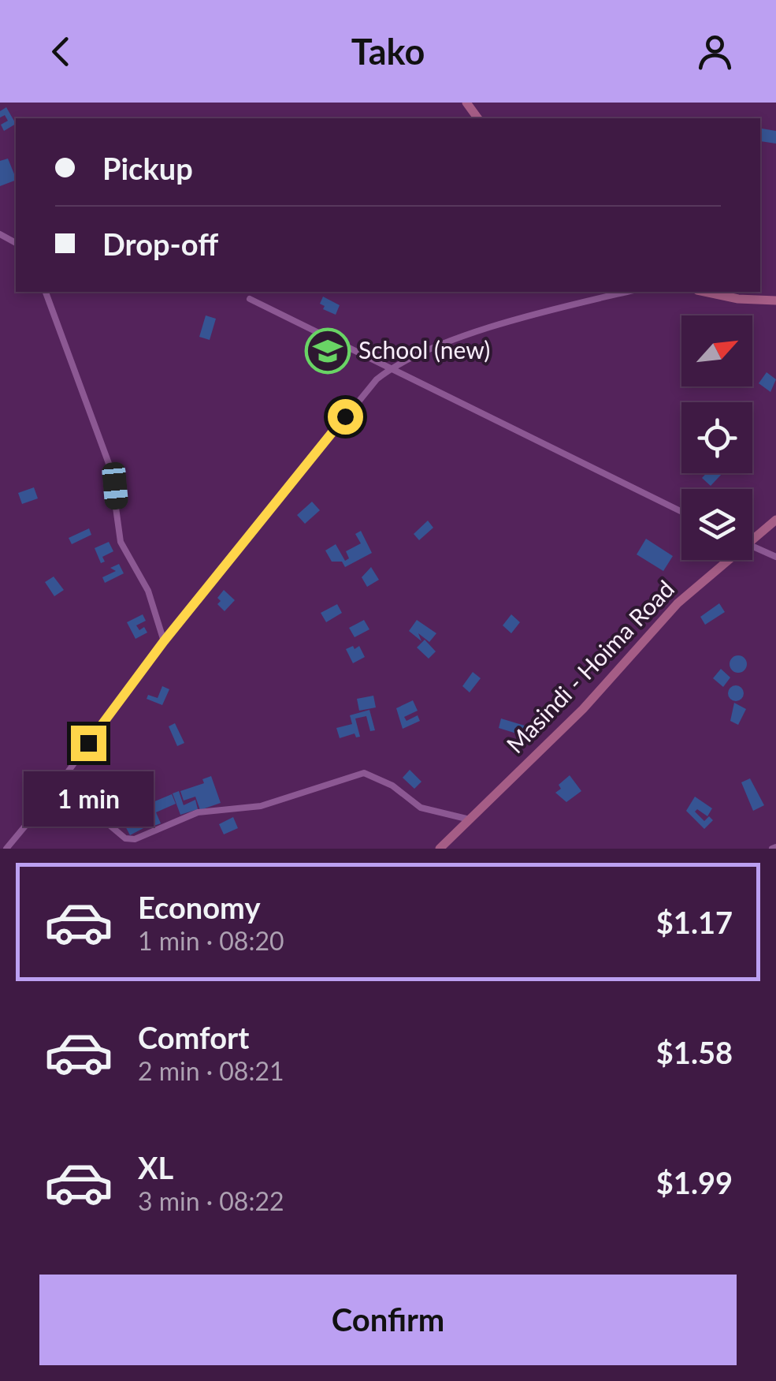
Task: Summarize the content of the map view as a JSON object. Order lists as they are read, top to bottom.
{
  "streets": {
    "main road": ["Masindi - Hoima Road"]
  },
  "places": {
    "school or university": ["School (new)"]
  },
  "north": "top right",
  "page": {
    "header": "Tako",
    "banner": ["Pickup", "Drop-off"],
    "bubble": "1 min",
    "list": [
      {
        "name": "Economy",
        "note": "1 min · 08:20",
        "value": "$1.17"
      },
      {
        "name": "Comfort",
        "note": "2 min · 08:21",
        "value": "$1.58"
      },
      {
        "name": "XL",
        "note": "3 min · 08:22",
        "value": "$1.99"
      }
    ],
    "buttons": "Confirm"
  }
}
